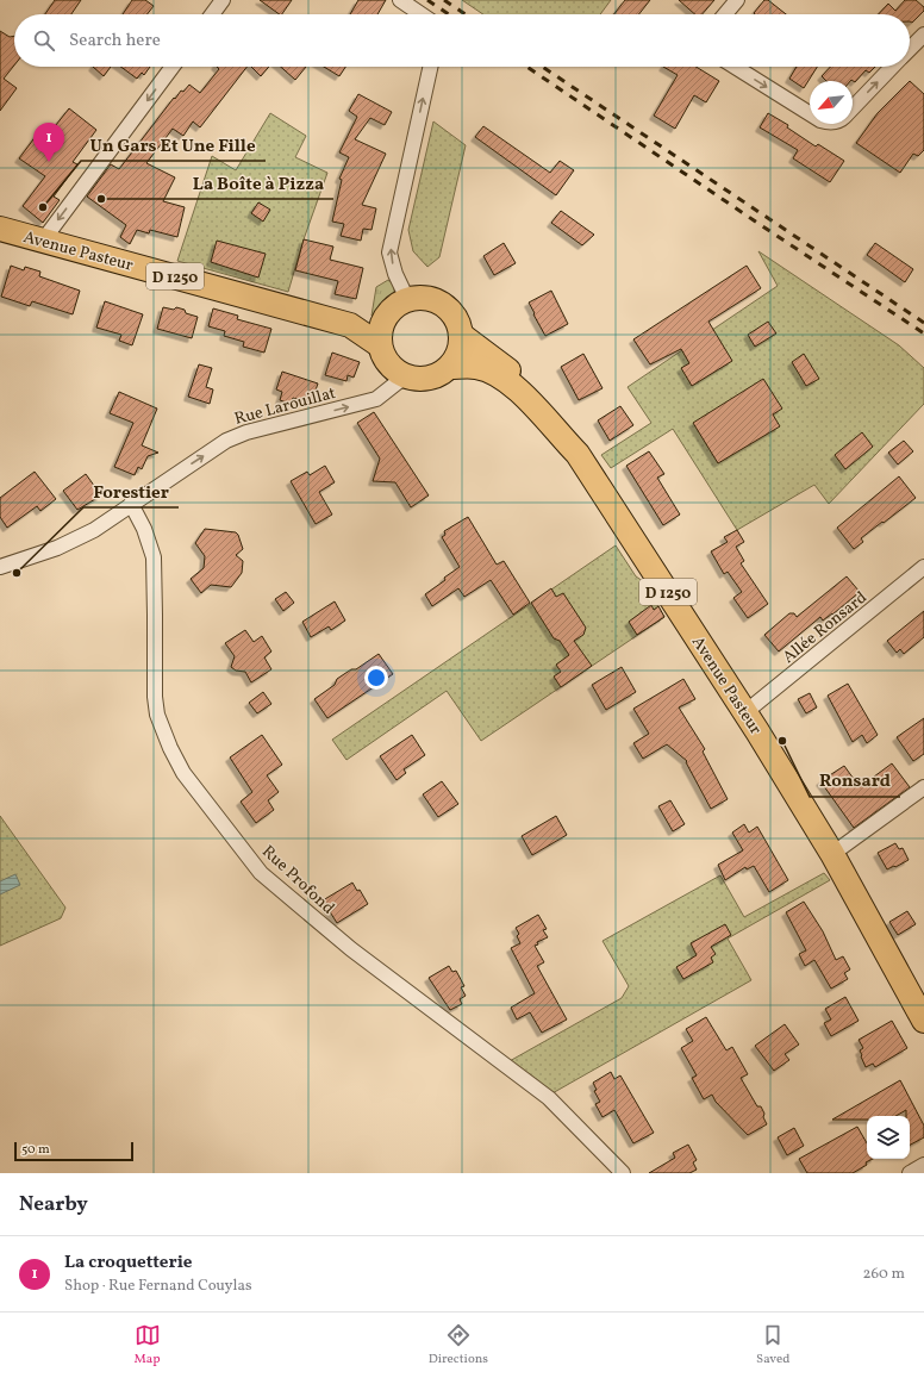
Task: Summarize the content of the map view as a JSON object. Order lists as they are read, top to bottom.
{
  "streets": {
    "main road": ["Avenue Pasteur", "D 1250"],
    "street": ["Rue Larouillat", "Allée Ronsard", "Rue Profond"]
  },
  "crossings": [
    ["Avenue Pasteur", "Rue Larouillat"],
    ["Avenue Pasteur", "Allée Ronsard"],
    ["Rue Larouillat", "Rue Profond"]
  ],
  "one_way": ["Rue Larouillat"],
  "places": [
    "La Boîte à Pizza",
    "Un Gars Et Une Fille",
    "Forestier",
    "Ronsard"
  ],
  "scale_bar": "50 m",
  "north": "bottom left",
  "page": {
    "search": "Search here",
    "pins": "1",
    "scale": "50 m",
    "heading": "Nearby",
    "list": [
      {
        "mark": "1",
        "name": "La croquetterie",
        "note": "Shop · Rue Fernand Couylas",
        "value": "260 m"
      }
    ],
    "nav": ["Map", "Directions", "Saved"]
  }
}
